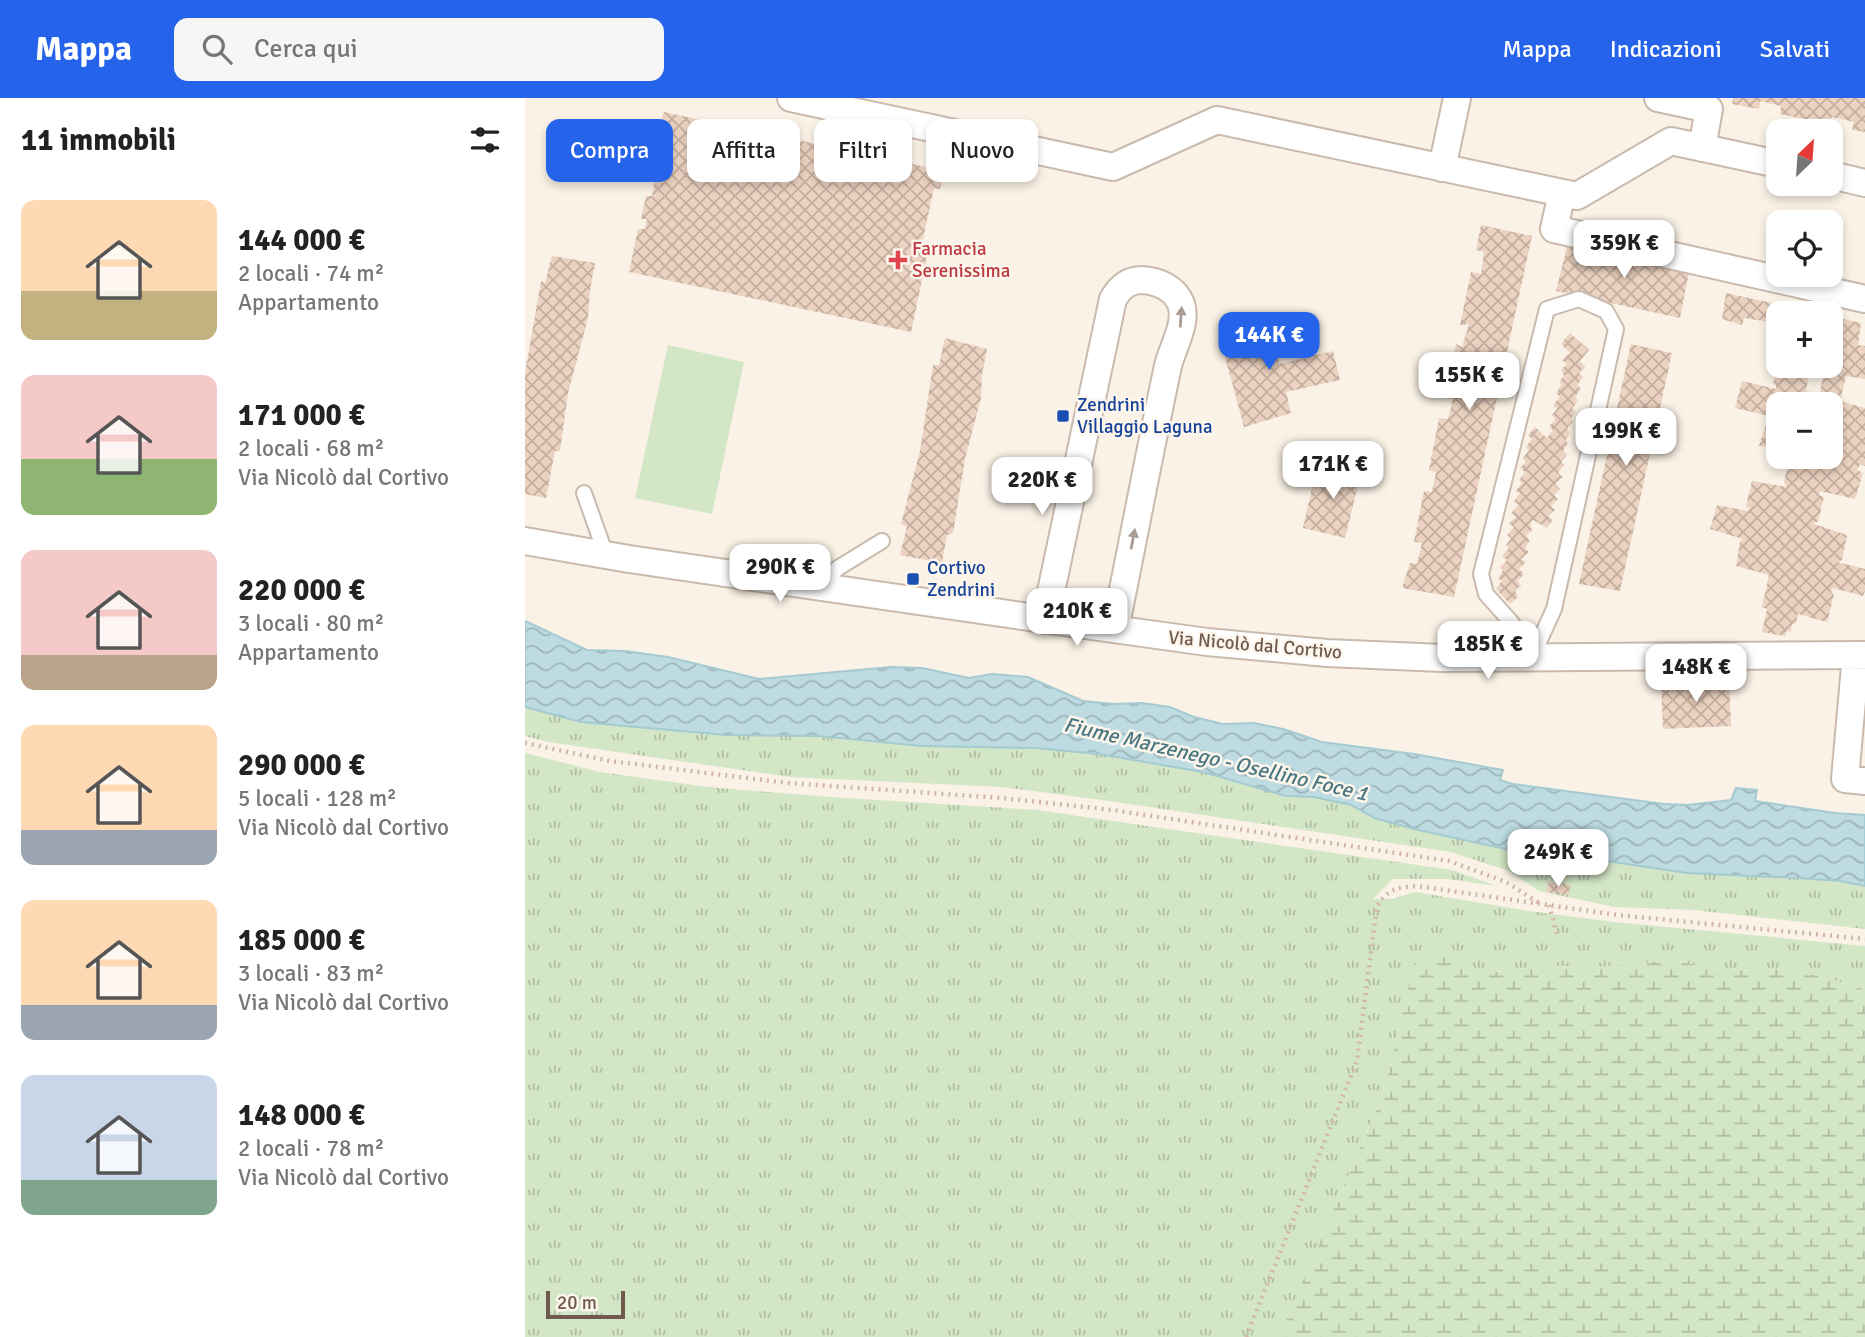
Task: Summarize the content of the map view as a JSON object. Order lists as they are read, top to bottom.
{
  "streets": {
    "street": ["Via Nicolò dal Cortivo"]
  },
  "water": ["Fiume Marzenego - Osellino Foce 1"],
  "places": {
    "health": ["Farmacia Serenissima"],
    "transit": ["Zendrini Villaggio Laguna", "Cortivo Zendrini"]
  },
  "scale_bar": "20 m",
  "north": "top right",
  "page": {
    "header": "Mappa",
    "search": "Cerca qui",
    "nav": ["Mappa", "Indicazioni", "Salvati"],
    "heading": "11 immobili",
    "map_buttons": ["+", "−"],
    "chip": [
      "Compra",
      "Affitta",
      "Filtri",
      "Nuovo"
    ],
    "list": [
      {
        "name": "144 000 €",
        "note": "2 locali · 74 m² · Appartamento"
      },
      {
        "name": "171 000 €",
        "note": "2 locali · 68 m² · Via Nicolò dal Cortivo"
      },
      {
        "name": "220 000 €",
        "note": "3 locali · 80 m² · Appartamento"
      },
      {
        "name": "290 000 €",
        "note": "5 locali · 128 m² · Via Nicolò dal Cortivo"
      },
      {
        "name": "185 000 €",
        "note": "3 locali · 83 m² · Via Nicolò dal Cortivo"
      },
      {
        "name": "148 000 €",
        "note": "2 locali · 78 m² · Via Nicolò dal Cortivo"
      }
    ],
    "price": [
      "359K €",
      "144K €",
      "155K €",
      "199K €",
      "171K €",
      "220K €",
      "290K €",
      "210K €",
      "185K €",
      "148K €",
      "249K €"
    ],
    "scale": "20 m"
  }
}
